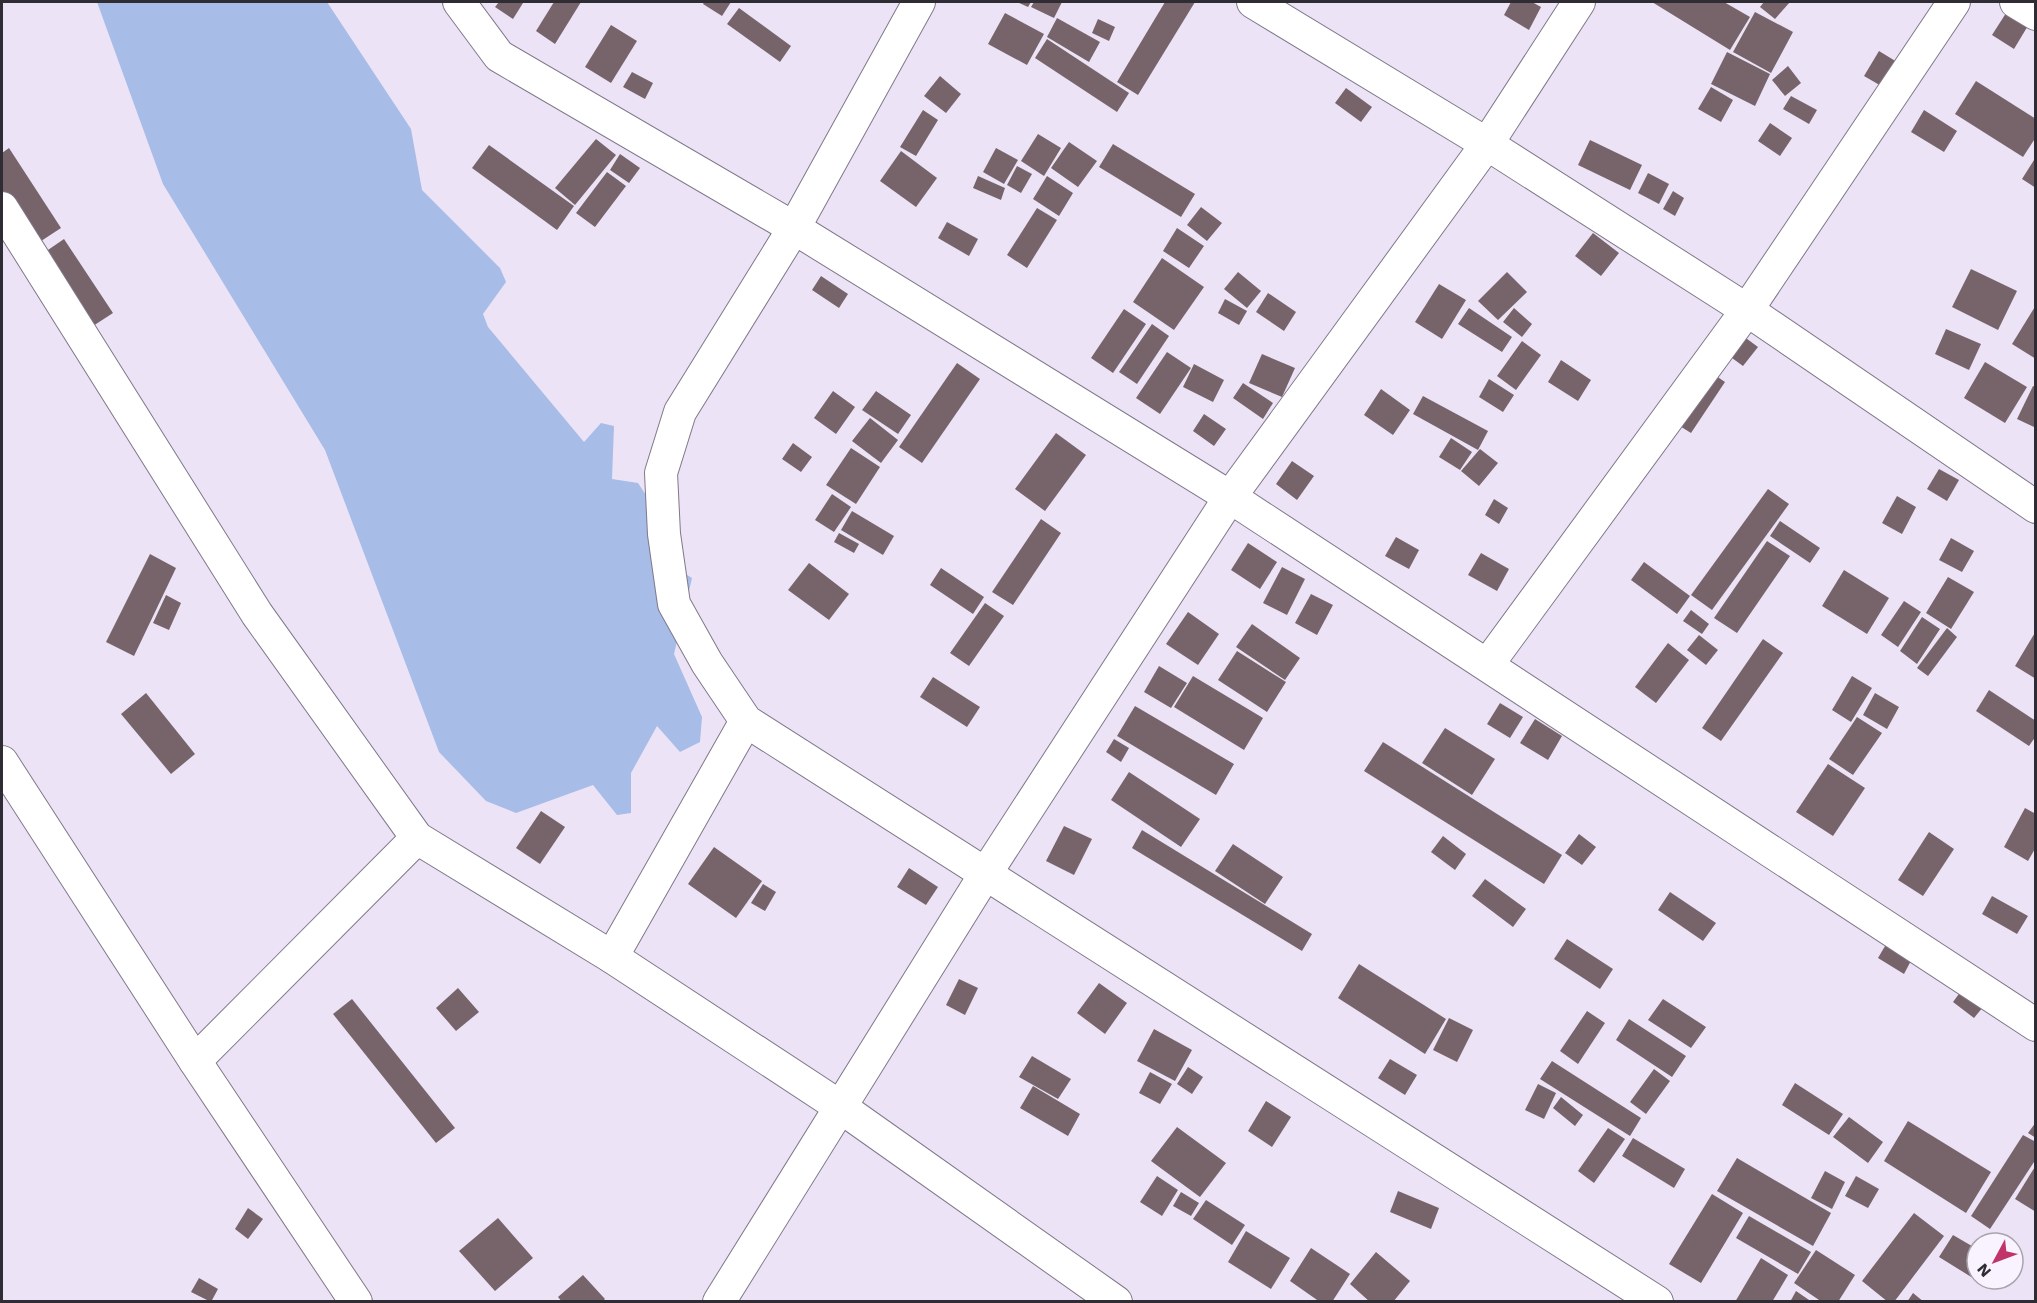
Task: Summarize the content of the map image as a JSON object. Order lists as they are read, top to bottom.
{
  "north": "bottom left"
}
